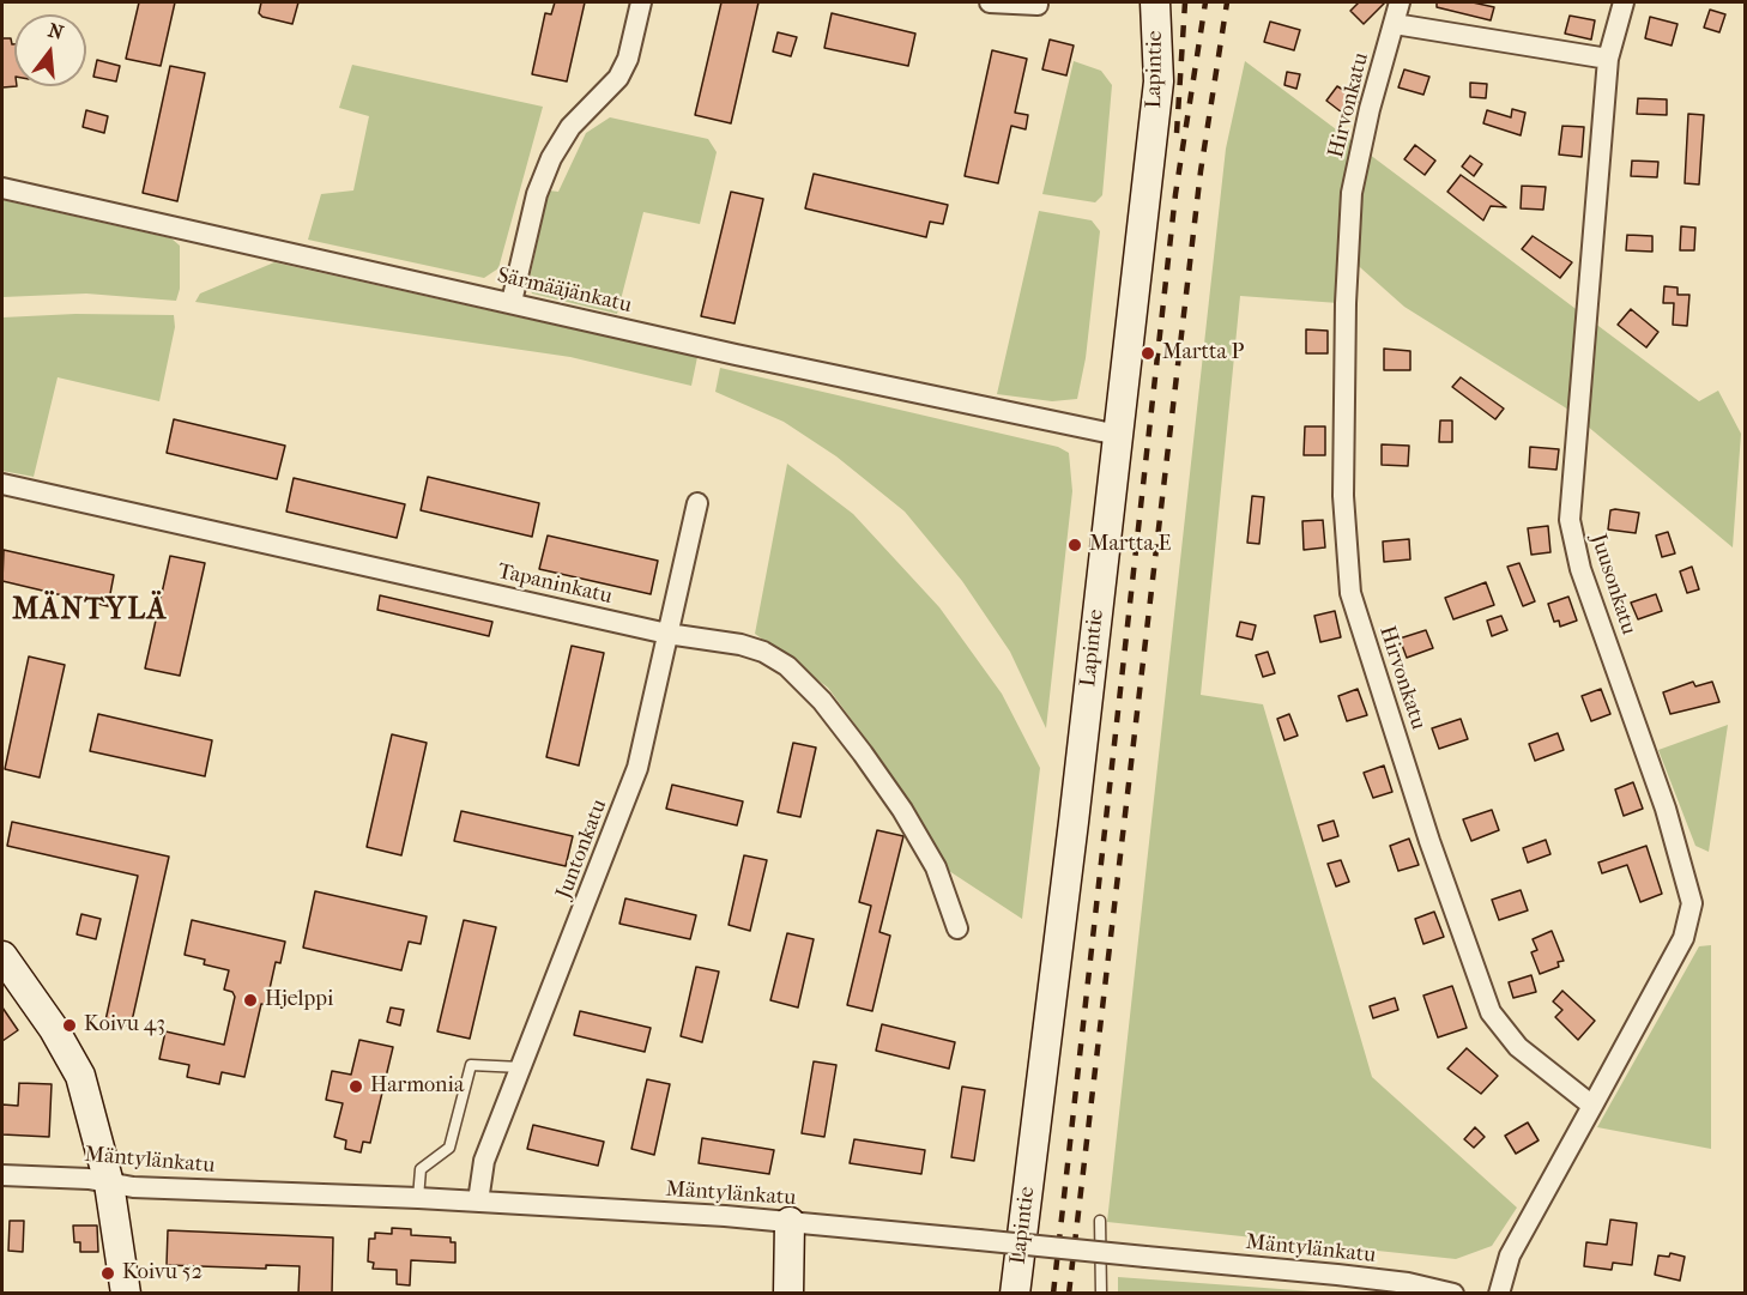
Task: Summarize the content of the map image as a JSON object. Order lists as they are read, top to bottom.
{
  "streets": {
    "main road": ["Lapintie"],
    "street": [
      "Hirvonkatu",
      "Särmääjänkatu",
      "Tapaninkatu",
      "Juusonkatu",
      "Juntonkatu",
      "Mäntylänkatu"
    ]
  },
  "crossings": [
    ["Lapintie", "Särmääjänkatu"],
    ["Hirvonkatu", "Juusonkatu"],
    ["Tapaninkatu", "Juntonkatu"],
    ["Juntonkatu", "Mäntylänkatu"]
  ],
  "districts": ["MÄNTYLÄ"],
  "places": [
    "Martta P",
    "Martta E",
    "Hjelppi",
    "Koivu 43",
    "Harmonia",
    "Koivu 52"
  ],
  "north": "top"
}
